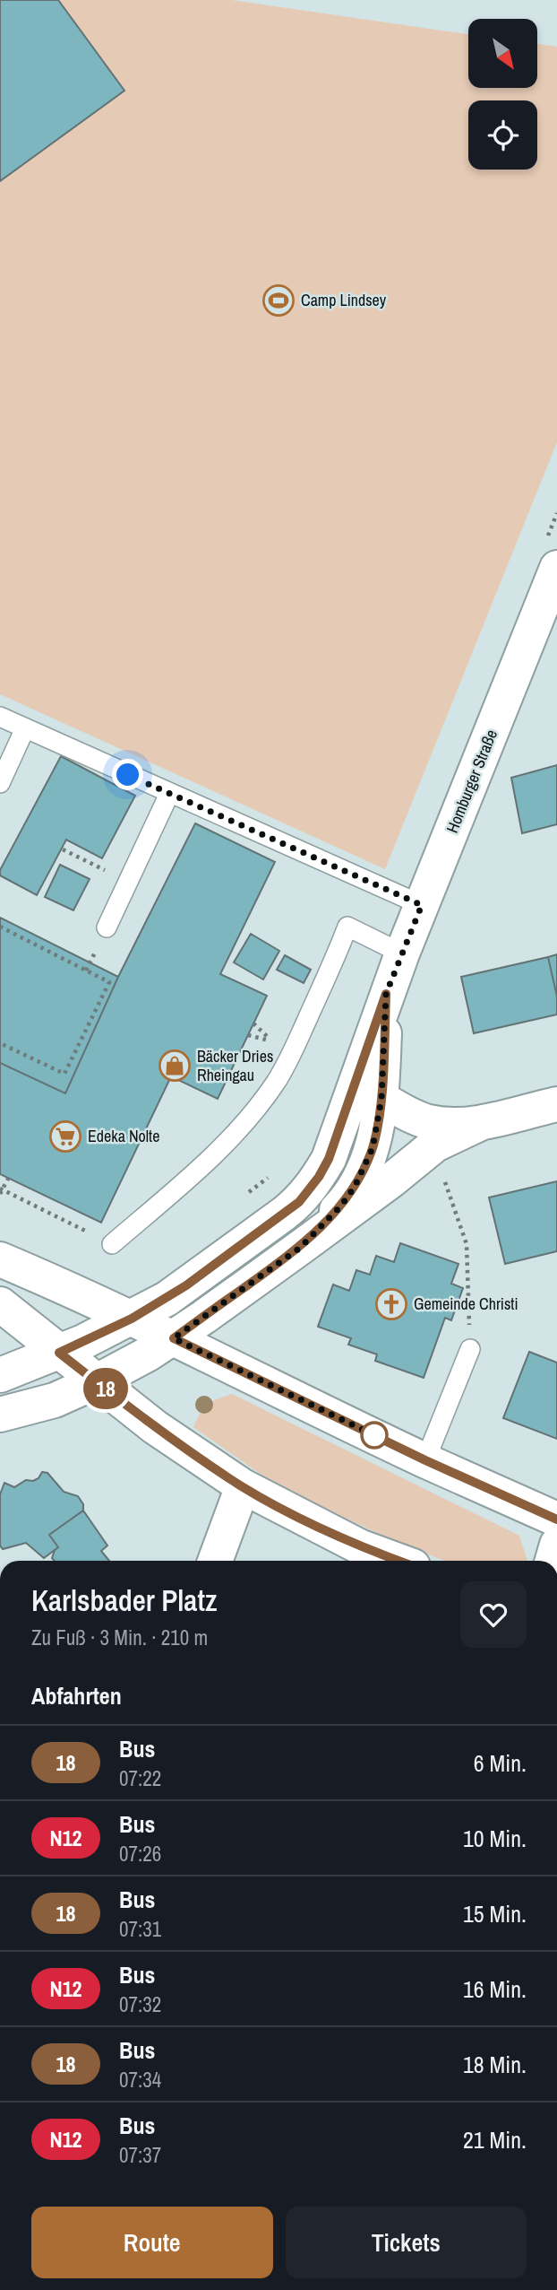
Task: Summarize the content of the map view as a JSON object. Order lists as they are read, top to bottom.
{
  "streets": {
    "street": ["Homburger Straße"]
  },
  "places": {
    "sports": ["Camp Lindsey"],
    "shop": ["Bäcker Dries Rheingau"],
    "supermarket": ["Edeka Nolte"],
    "church": ["Gemeinde Christi"]
  },
  "lines": ["bus line 18"],
  "north": "bottom right",
  "page": {
    "on_map": "18",
    "heading": [
      ["Karlsbader Platz", "Zu Fuß · 3 Min. · 210 m"],
      "Abfahrten"
    ],
    "list": [
      {
        "mark": "18",
        "name": "Bus",
        "note": "07:22",
        "value": "6 Min."
      },
      {
        "mark": "N12",
        "name": "Bus",
        "note": "07:26",
        "value": "10 Min."
      },
      {
        "mark": "18",
        "name": "Bus",
        "note": "07:31",
        "value": "15 Min."
      },
      {
        "mark": "N12",
        "name": "Bus",
        "note": "07:32",
        "value": "16 Min."
      },
      {
        "mark": "18",
        "name": "Bus",
        "note": "07:34",
        "value": "18 Min."
      },
      {
        "mark": "N12",
        "name": "Bus",
        "note": "07:37",
        "value": "21 Min."
      }
    ],
    "buttons": ["Route", "Tickets"]
  }
}
